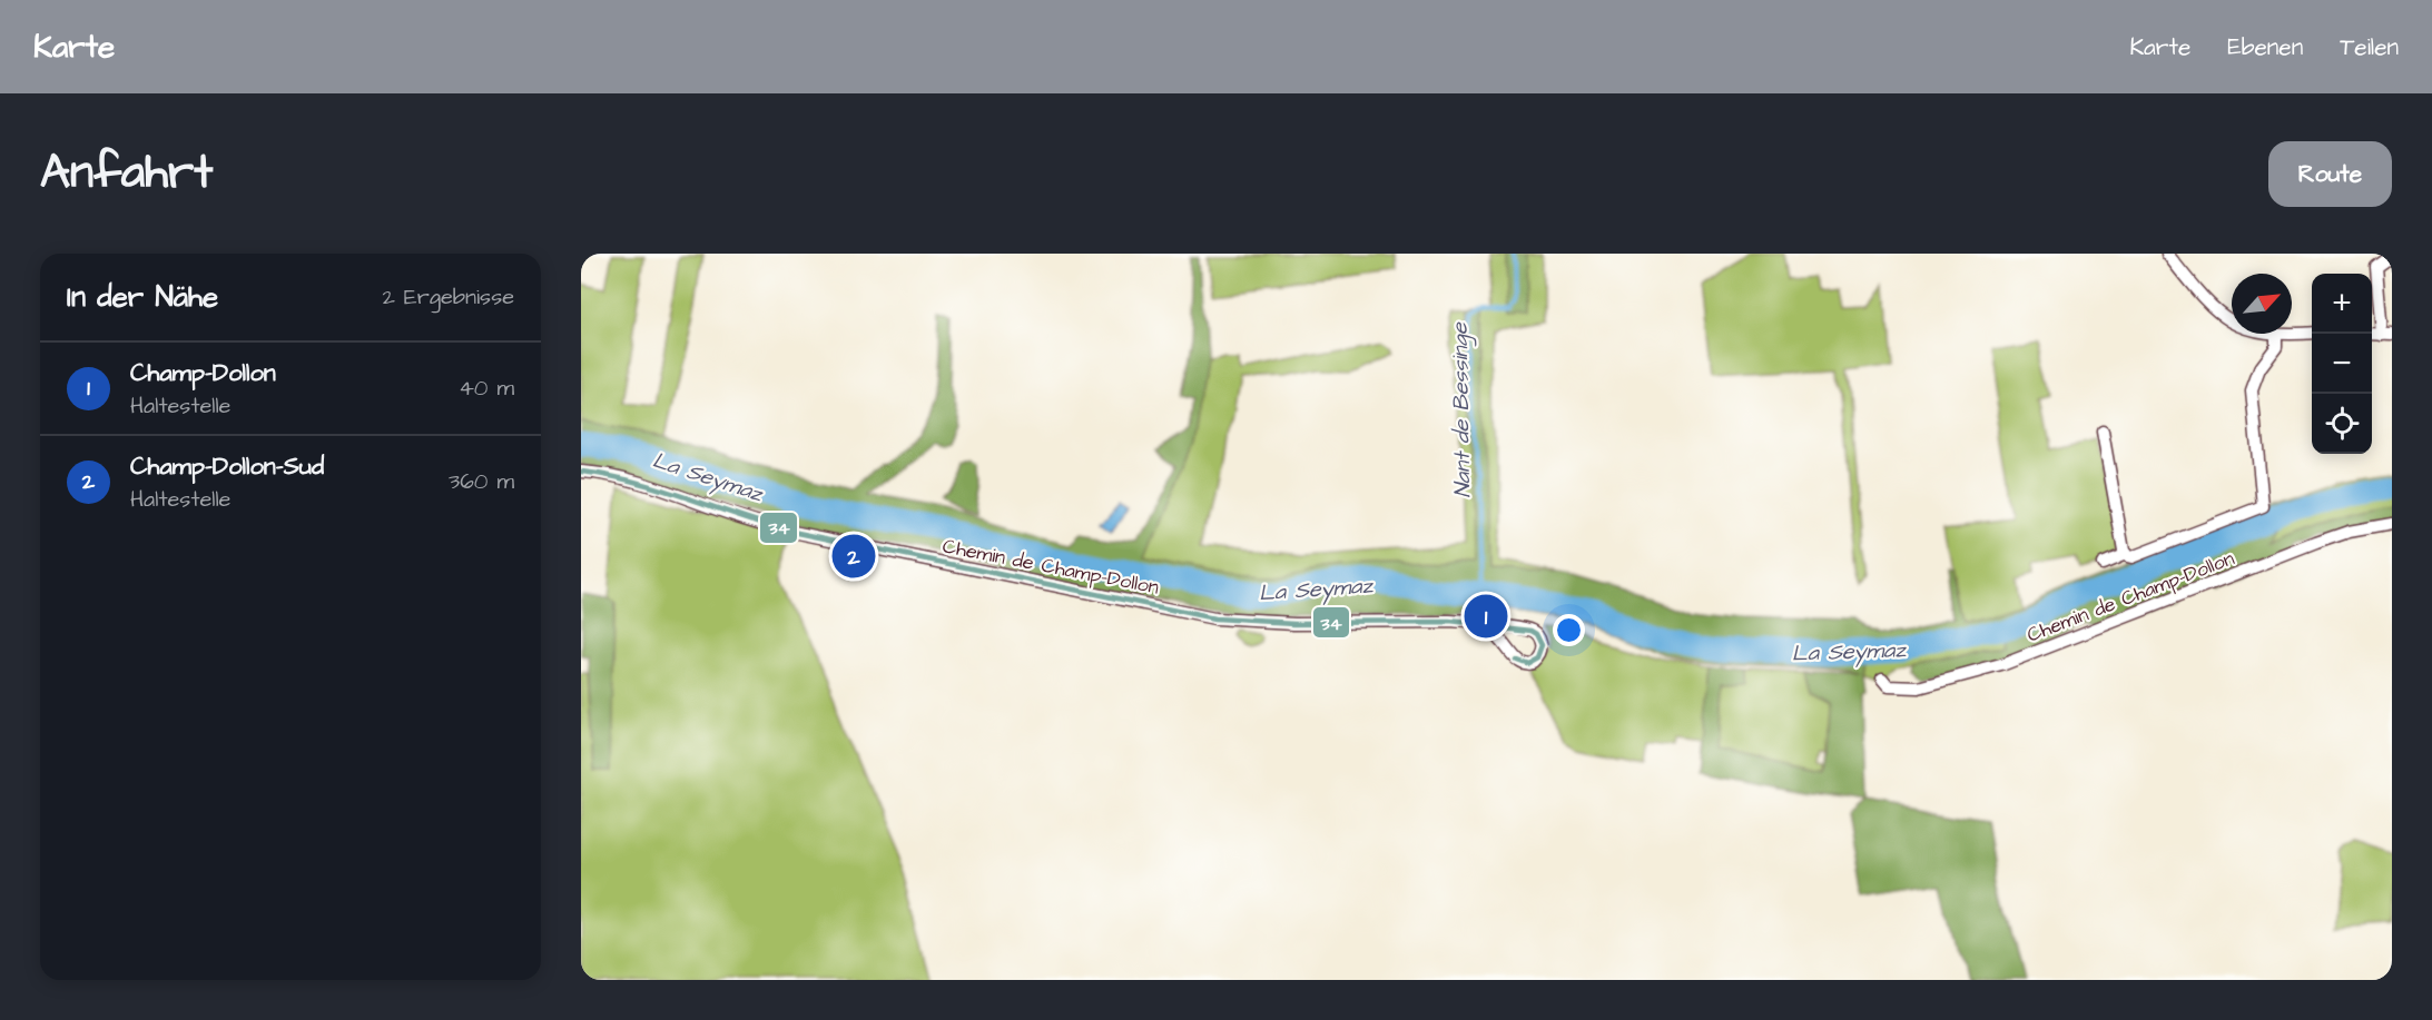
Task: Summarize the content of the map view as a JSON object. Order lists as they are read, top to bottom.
{
  "streets": {
    "street": ["Chemin de Champ-Dollon"]
  },
  "water": ["Nant de Bessinge", "La Seymaz"],
  "lines": ["transit line 34"],
  "north": "top right",
  "page": {
    "header": "Karte",
    "nav": ["Karte", "Ebenen", "Teilen"],
    "title": "Anfahrt",
    "buttons": "Route",
    "heading": ["In der Nähe", "2 Ergebnisse"],
    "map_buttons": ["+", "−"],
    "list": [
      {
        "mark": "1",
        "name": "Champ-Dollon",
        "note": "Haltestelle",
        "value": "40 m"
      },
      {
        "mark": "2",
        "name": "Champ-Dollon-Sud",
        "note": "Haltestelle",
        "value": "360 m"
      }
    ],
    "pins": ["2", "1"]
  }
}
